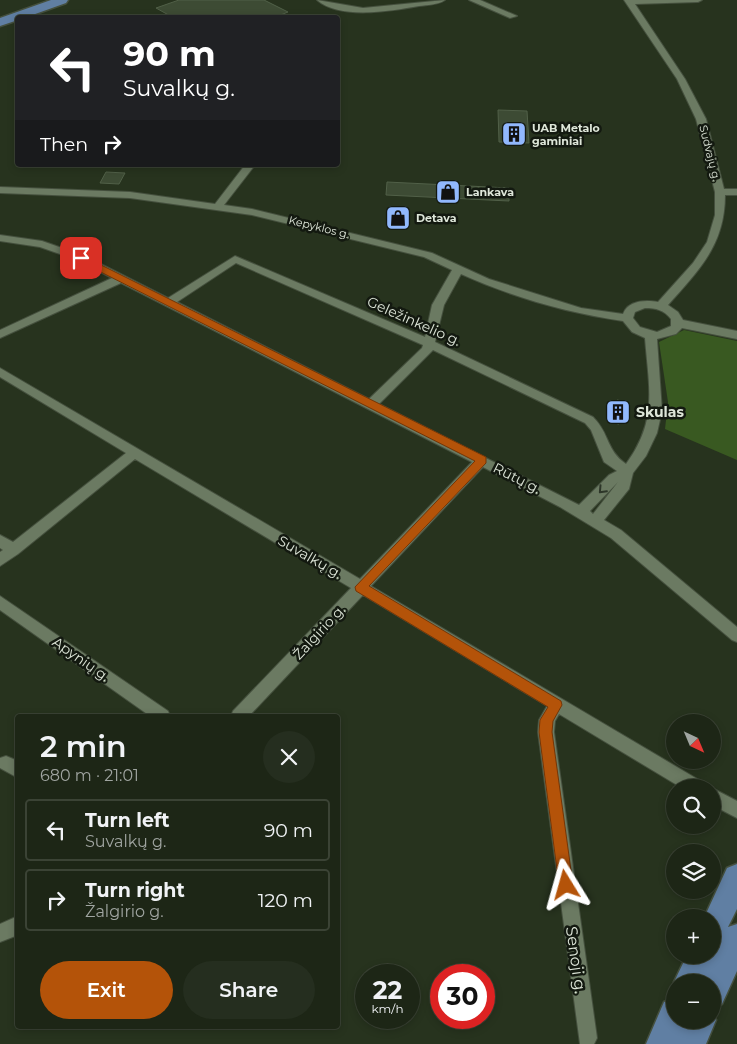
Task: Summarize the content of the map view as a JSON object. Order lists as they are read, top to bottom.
{
  "streets": {
    "street": [
      "Sudvajų g.",
      "Kepyklos g.",
      "Geležinkelio g.",
      "Rūtų g.",
      "Suvalkų g.",
      "Žalgirio g.",
      "Apynių g.",
      "Senoji g."
    ]
  },
  "crossings": [
    ["Sudvajų g.", "Kepyklos g."],
    ["Geležinkelio g.", "Rūtų g."],
    ["Rūtų g.", "Žalgirio g."],
    ["Suvalkų g.", "Žalgirio g."],
    ["Suvalkų g.", "Senoji g."]
  ],
  "places": {
    "building": ["UAB Metalo gaminiai", "Skulas"],
    "shop": ["Lankava", "Detava"]
  },
  "north": "bottom right",
  "page": {
    "turn": ["90 m", "Suvalkų g."],
    "then": "Then",
    "map_buttons": ["+", "−"],
    "heading": ["2 min", "680 m · 21:01"],
    "list": [
      {
        "name": "Turn left",
        "note": "Suvalkų g.",
        "value": "90 m"
      },
      {
        "name": "Turn right",
        "note": "Žalgirio g.",
        "value": "120 m"
      }
    ],
    "buttons": ["Exit", "Share"],
    "speed": "22 km/h",
    "limit": "30"
  }
}
